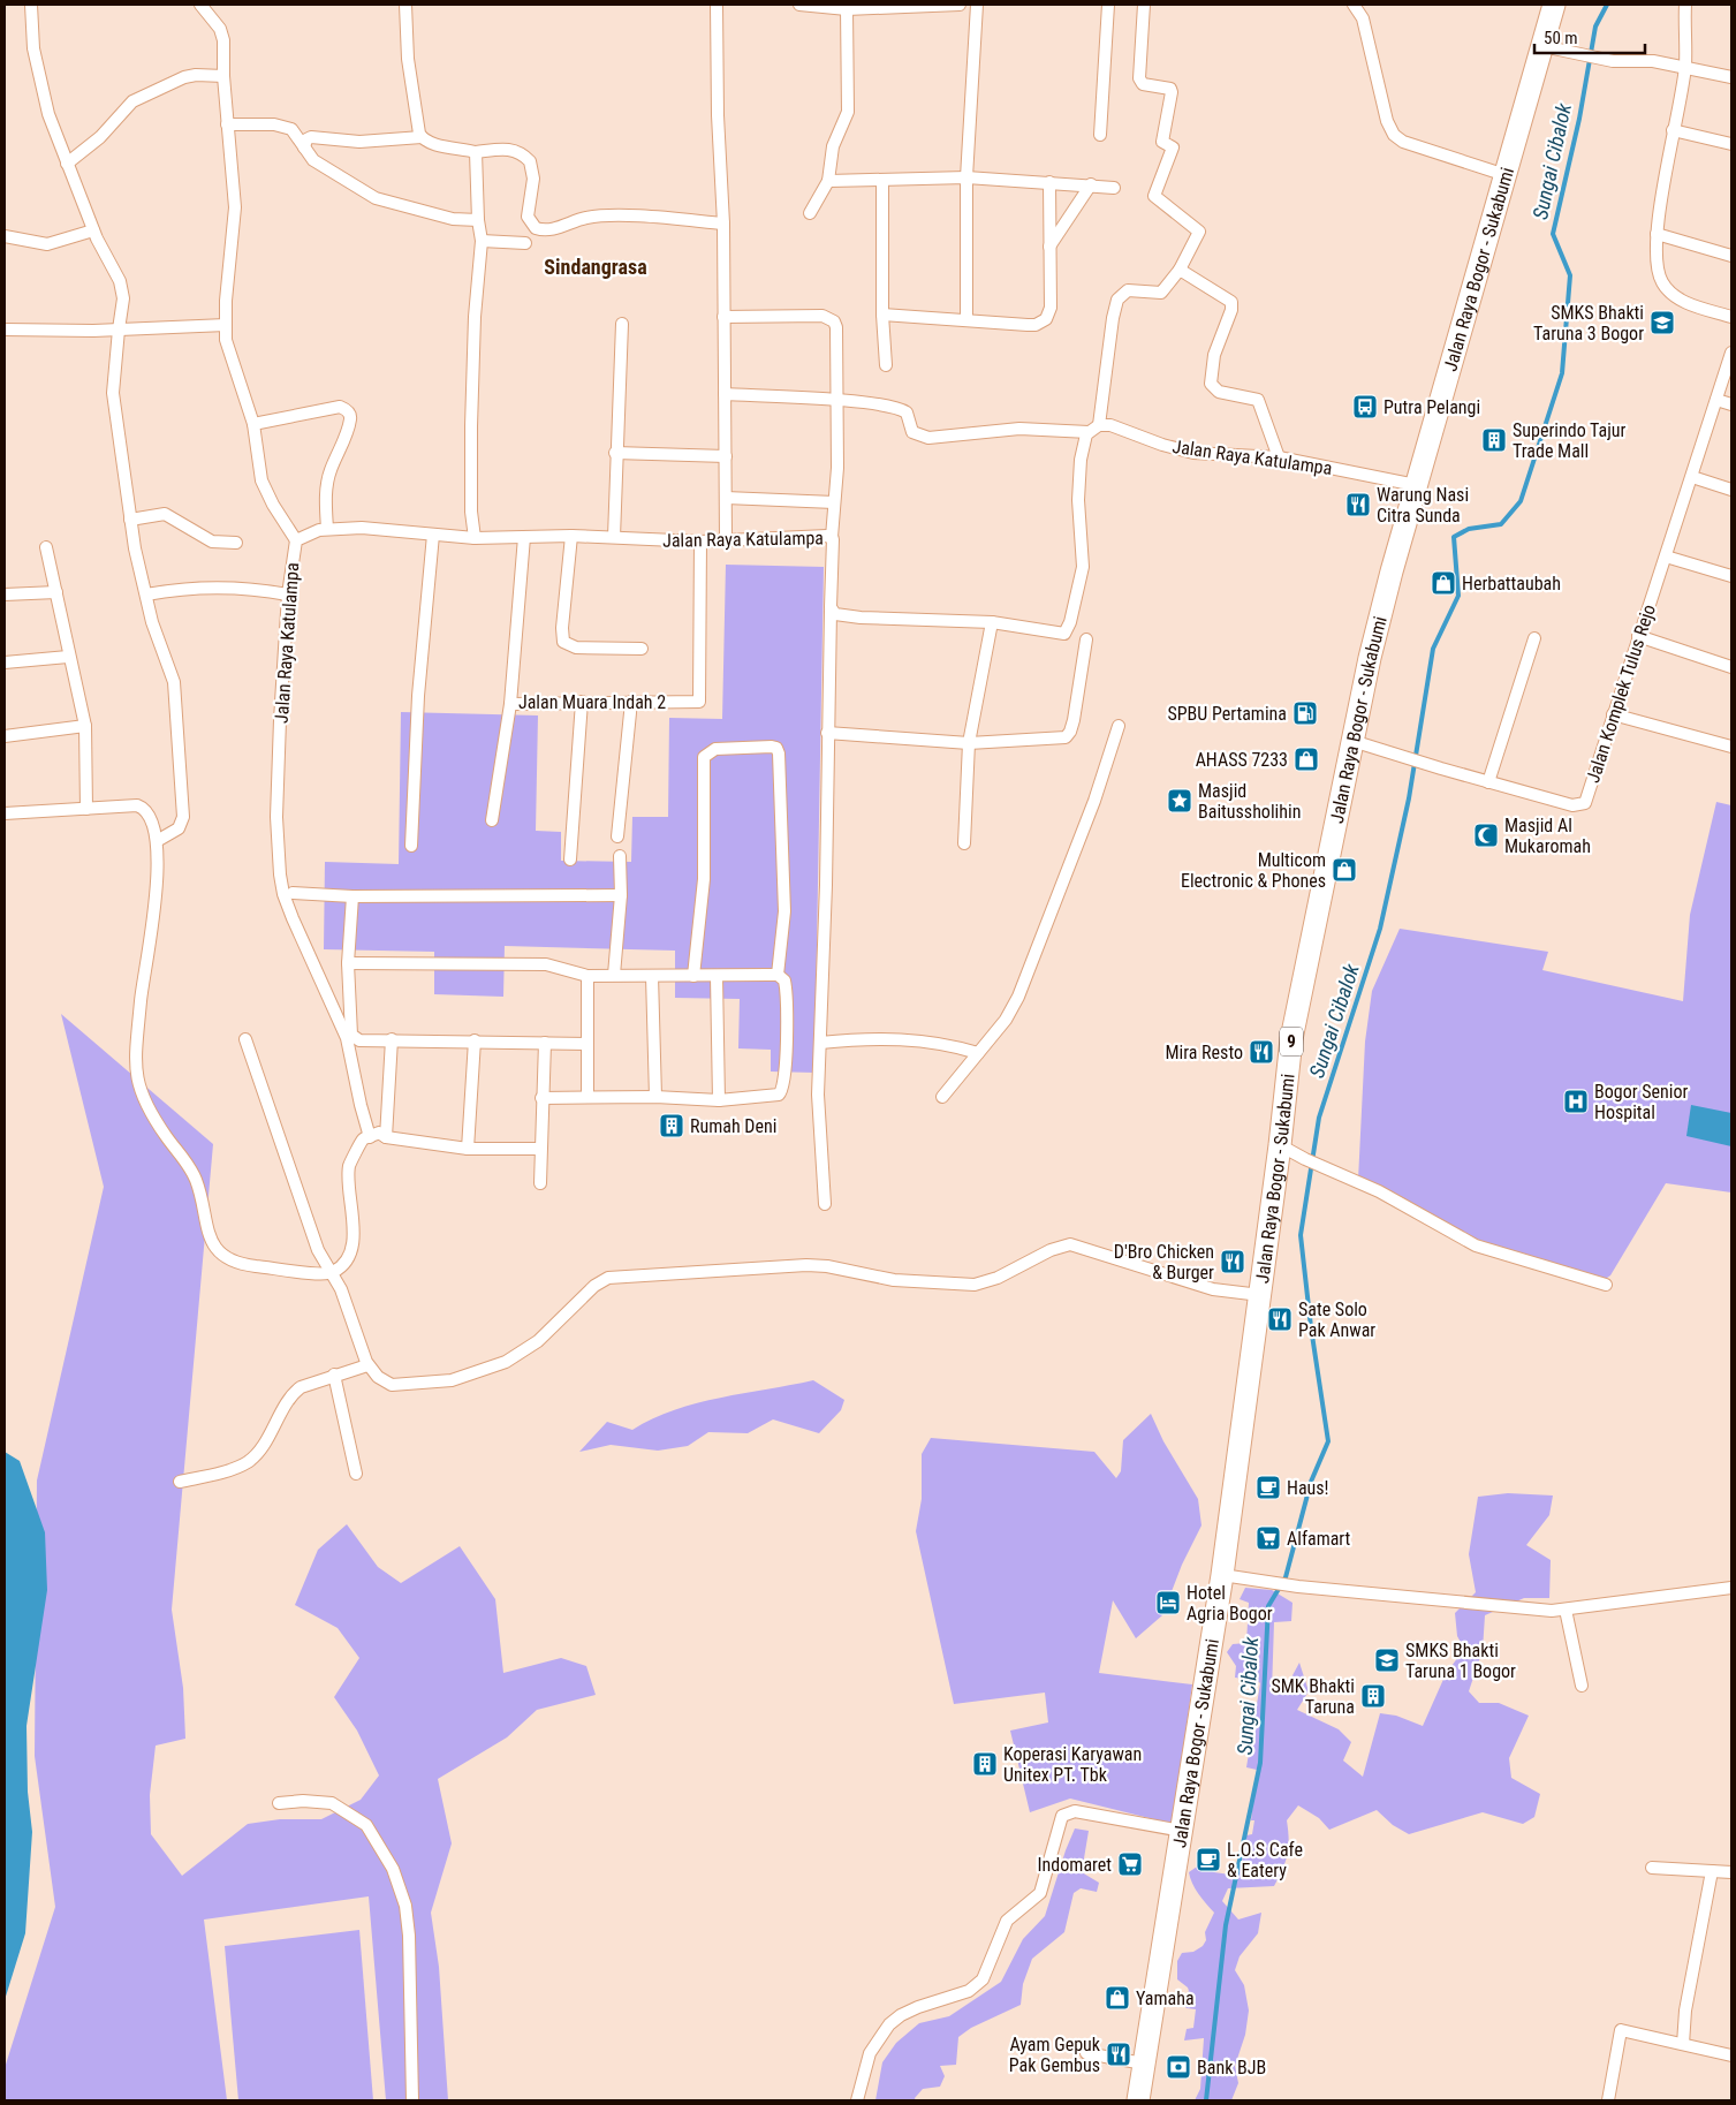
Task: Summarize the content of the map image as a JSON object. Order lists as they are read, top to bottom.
{
  "streets": {
    "highway": ["Jalan Raya Bogor - Sukabumi", "9"],
    "street": ["Jalan Raya Katulampa", "Jalan Komplek Tulus Rejo", "Jalan Muara Indah 2"]
  },
  "crossings": [
    ["Jalan Raya Bogor - Sukabumi", "Jalan Raya Katulampa"],
    ["Jalan Raya Bogor - Sukabumi", "Jalan Komplek Tulus Rejo"],
    ["Jalan Raya Katulampa", "Jalan Muara Indah 2"]
  ],
  "districts": ["Sindangrasa"],
  "water": ["Sungai Cibalok"],
  "places": {
    "school or university": ["SMKS Bhakti Taruna 3 Bogor", "SMKS Bhakti Taruna 1 Bogor"],
    "bus stop": ["Putra Pelangi"],
    "building": [
      "Superindo Tajur Trade Mall",
      "Rumah Deni",
      "SMK Bhakti Taruna",
      "Koperasi Karyawan Unitex PT. Tbk"
    ],
    "restaurant": [
      "Warung Nasi Citra Sunda",
      "Mira Resto",
      "D'Bro Chicken & Burger",
      "Sate Solo Pak Anwar",
      "Ayam Gepuk Pak Gembus"
    ],
    "shop": [
      "Herbattaubah",
      "AHASS 7233",
      "Multicom Electronic & Phones",
      "Yamaha"
    ],
    "fuel station": ["SPBU Pertamina"],
    "place": ["Masjid Baitussholihin"],
    "mosque": ["Masjid Al Mukaromah"],
    "hospital": ["Bogor Senior Hospital"],
    "cafe": ["Haus!", "L.O.S Cafe & Eatery"],
    "supermarket": ["Alfamart", "Indomaret"],
    "hotel": ["Hotel Agria Bogor"],
    "bank": ["Bank BJB"]
  },
  "scale_bar": "50 m"
}
